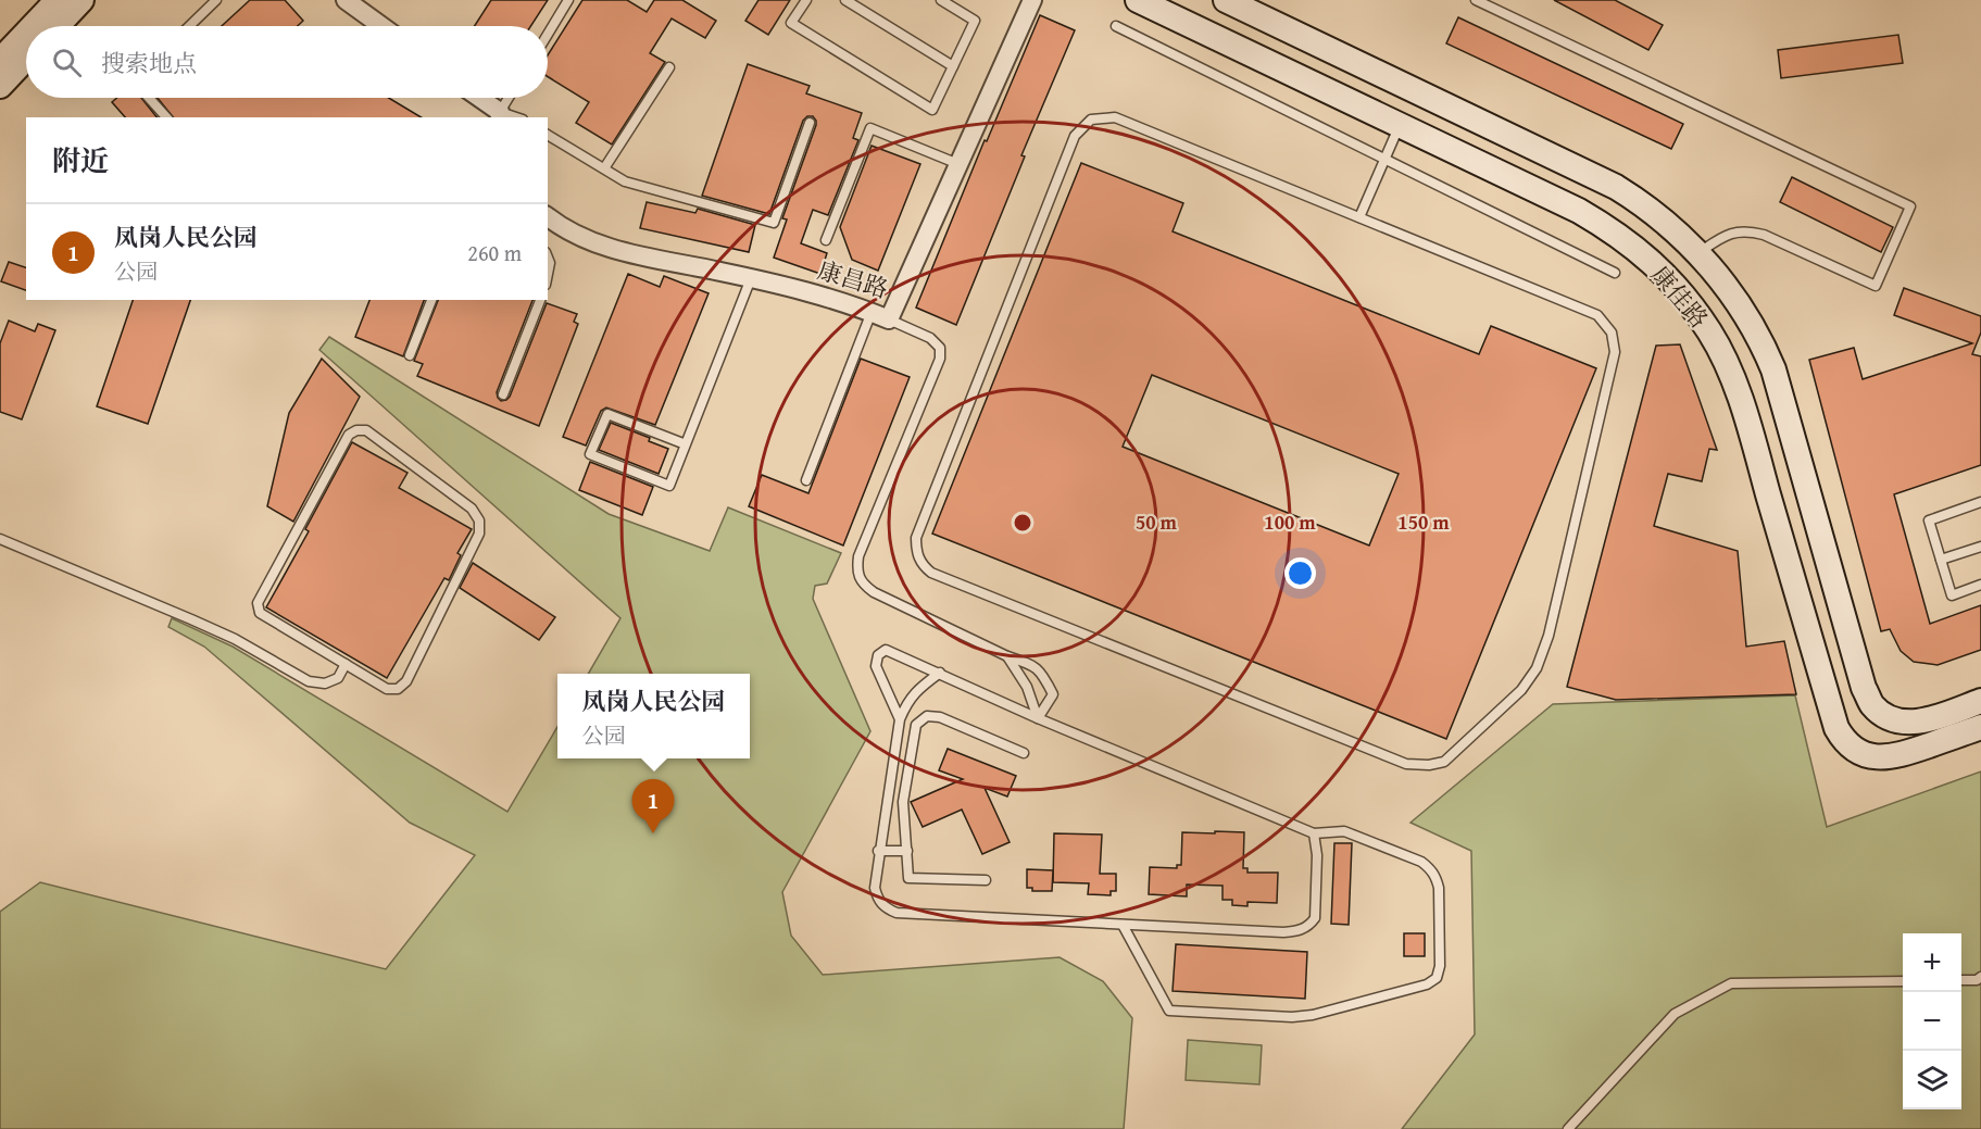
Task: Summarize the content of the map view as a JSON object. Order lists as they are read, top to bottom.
{
  "streets": {
    "street": ["康昌路", "康佳路"]
  },
  "page": {
    "search": "搜索地点",
    "heading": "附近",
    "list": [
      {
        "mark": "1",
        "name": "凤岗人民公园",
        "note": "公园",
        "value": "260 m"
      }
    ],
    "popup": ["凤岗人民公园", "公园"],
    "pins": "1",
    "map_buttons": ["+", "−"]
  },
  "rings": ["50 m", "100 m", "150 m"]
}
